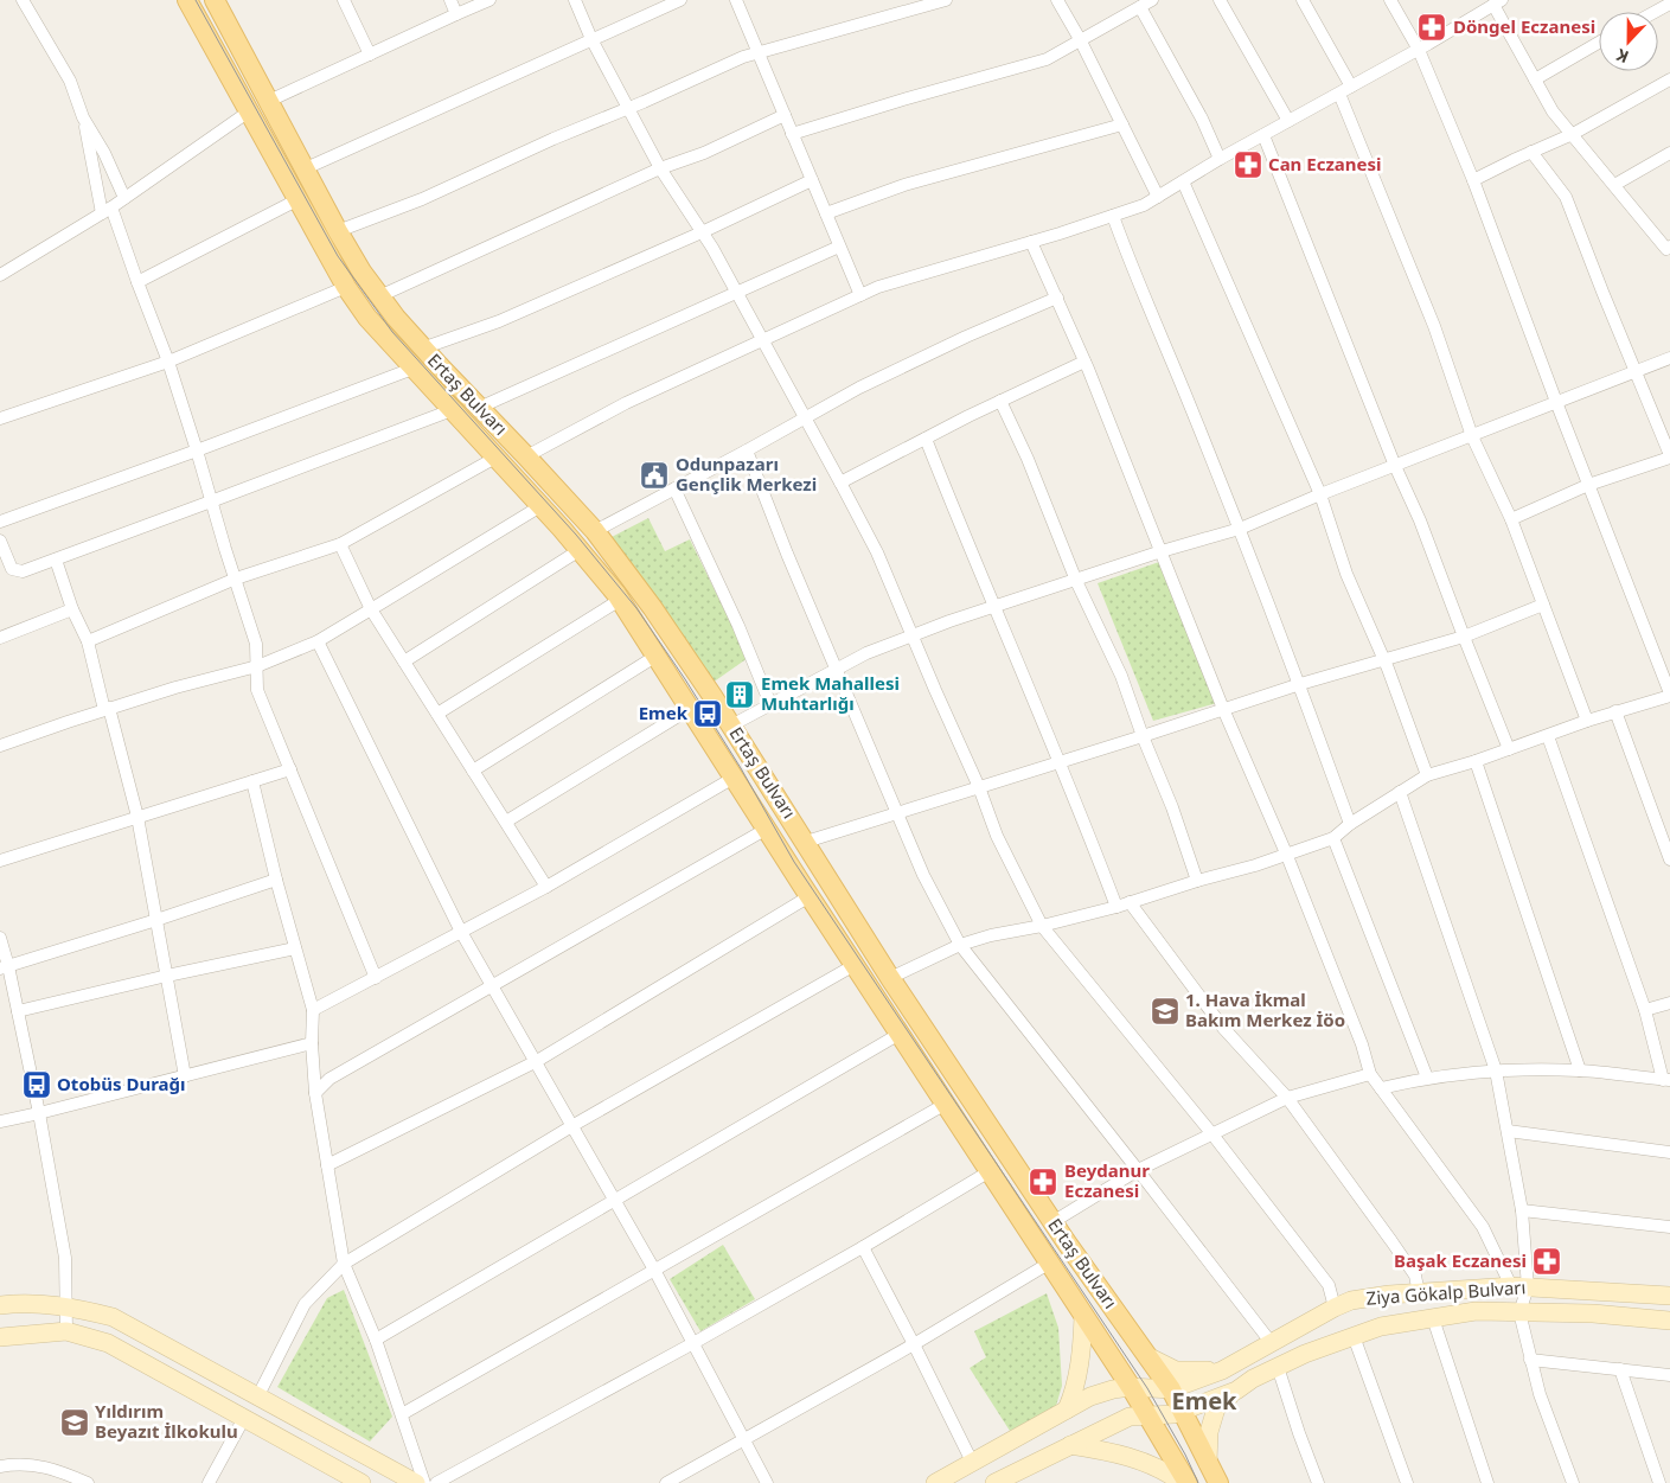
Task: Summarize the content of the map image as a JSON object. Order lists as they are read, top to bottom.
{
  "streets": {
    "main road": ["Ertaş Bulvarı", "Ziya Gökalp Bulvarı"]
  },
  "crossings": [
    ["Ertaş Bulvarı", "Ziya Gökalp Bulvarı"]
  ],
  "districts": ["Emek"],
  "places": {
    "pharmacy": [
      "Döngel Eczanesi",
      "Can Eczanesi",
      "Beydanur Eczanesi",
      "Başak Eczanesi"
    ],
    "public building": ["Odunpazarı Gençlik Merkezi"],
    "building": ["Emek Mahallesi Muhtarlığı"],
    "bus stop": ["Emek", "Otobüs Durağı"],
    "school or university": ["1. Hava İkmal Bakım Merkez İöo", "Yıldırım Beyazıt İlkokulu"]
  },
  "north": "bottom"
}
